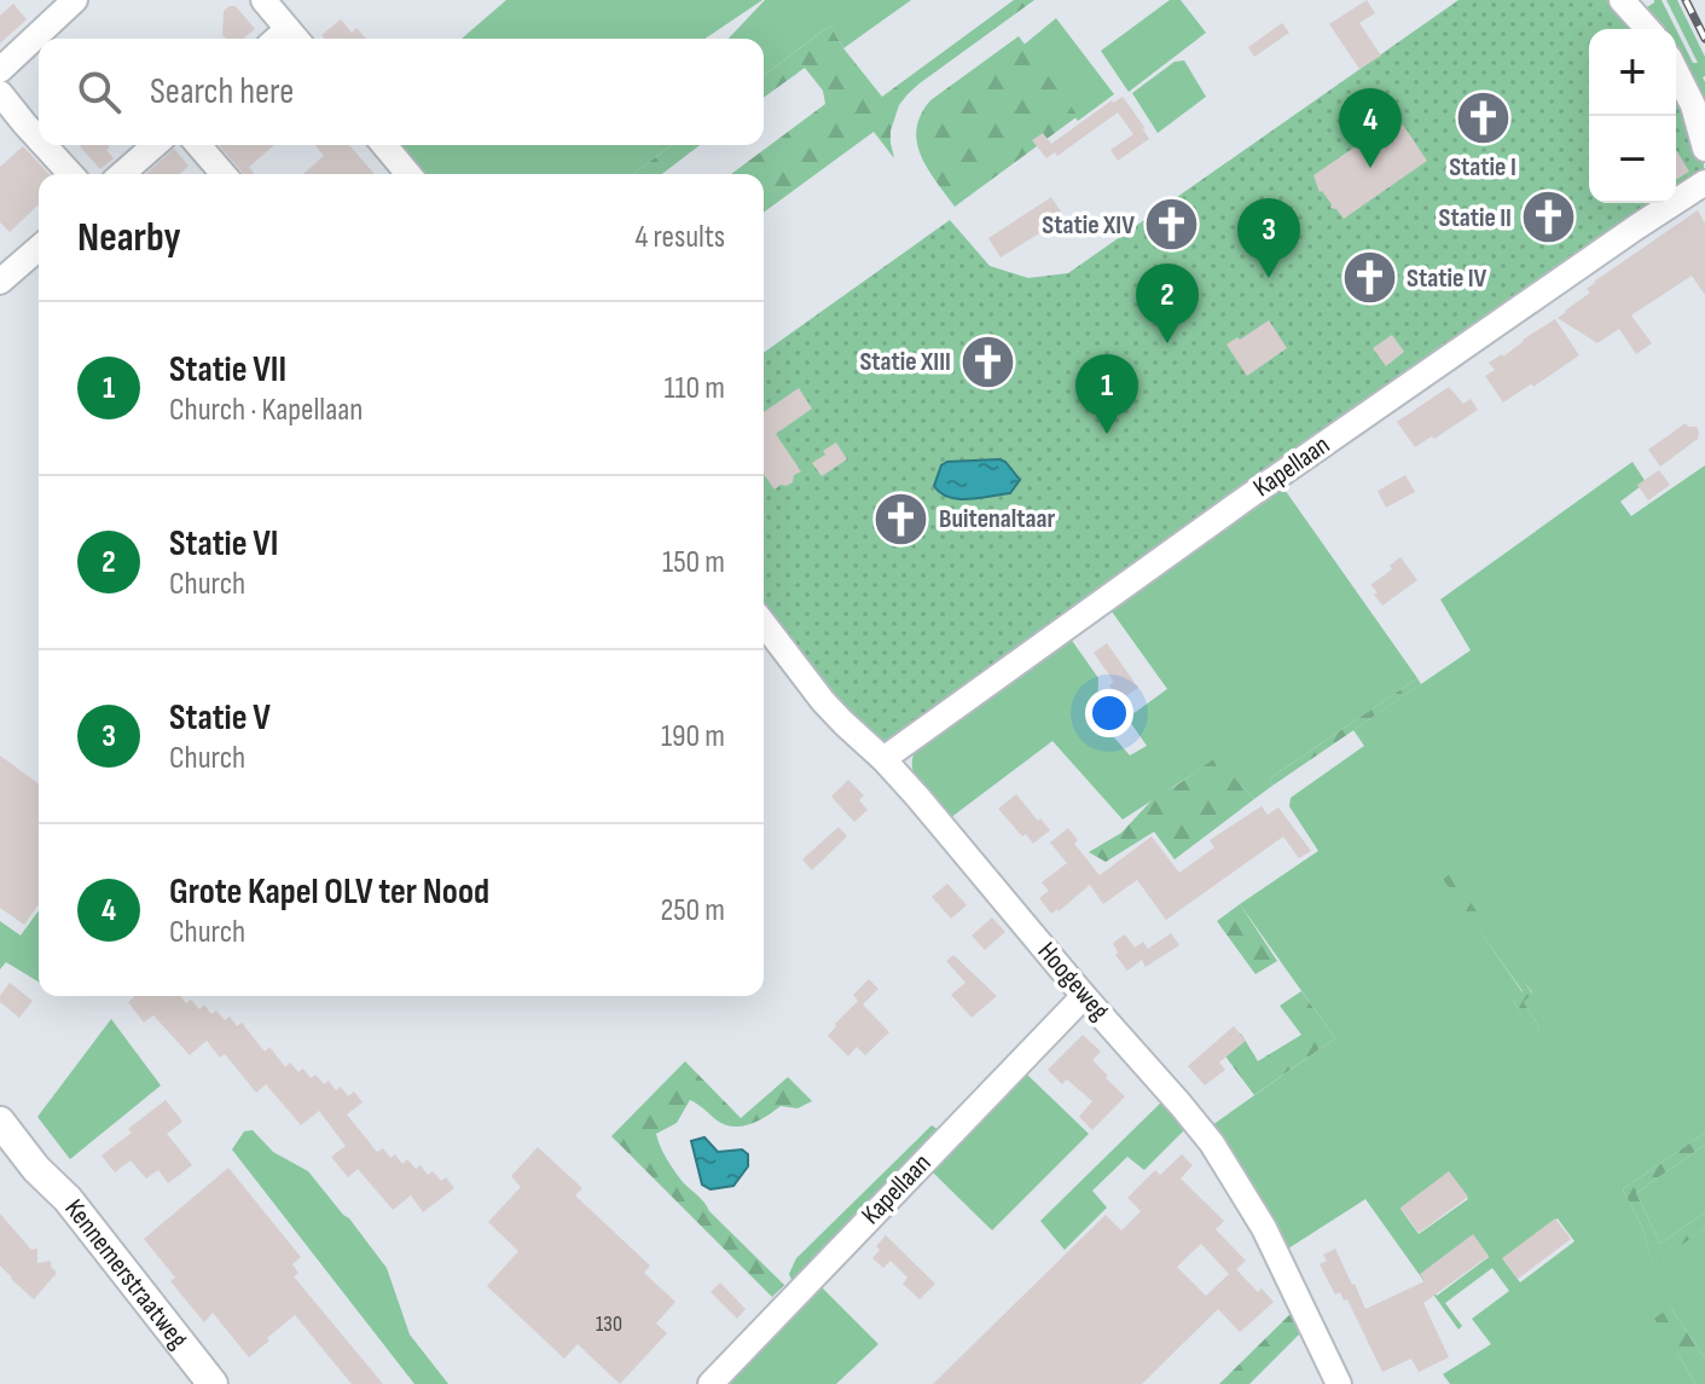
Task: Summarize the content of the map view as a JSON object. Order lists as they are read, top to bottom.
{
  "streets": {
    "main road": ["Kennemerstraatweg"],
    "street": ["Kapellaan", "Hoogeweg"]
  },
  "crossings": [
    ["Kapellaan", "Hoogeweg"]
  ],
  "places": {
    "church": [
      "Statie I",
      "Statie II",
      "Statie XIV",
      "Statie IV",
      "Statie XIII",
      "Buitenaltaar"
    ]
  },
  "house_numbers": ["130"],
  "page": {
    "map_buttons": ["+", "−"],
    "search": "Search here",
    "pins": [
      "4",
      "3",
      "2",
      "1"
    ],
    "heading": ["Nearby", "4 results"],
    "list": [
      {
        "mark": "1",
        "name": "Statie VII",
        "note": "Church · Kapellaan",
        "value": "110 m"
      },
      {
        "mark": "2",
        "name": "Statie VI",
        "note": "Church",
        "value": "150 m"
      },
      {
        "mark": "3",
        "name": "Statie V",
        "note": "Church",
        "value": "190 m"
      },
      {
        "mark": "4",
        "name": "Grote Kapel OLV ter Nood",
        "note": "Church",
        "value": "250 m"
      }
    ]
  }
}
